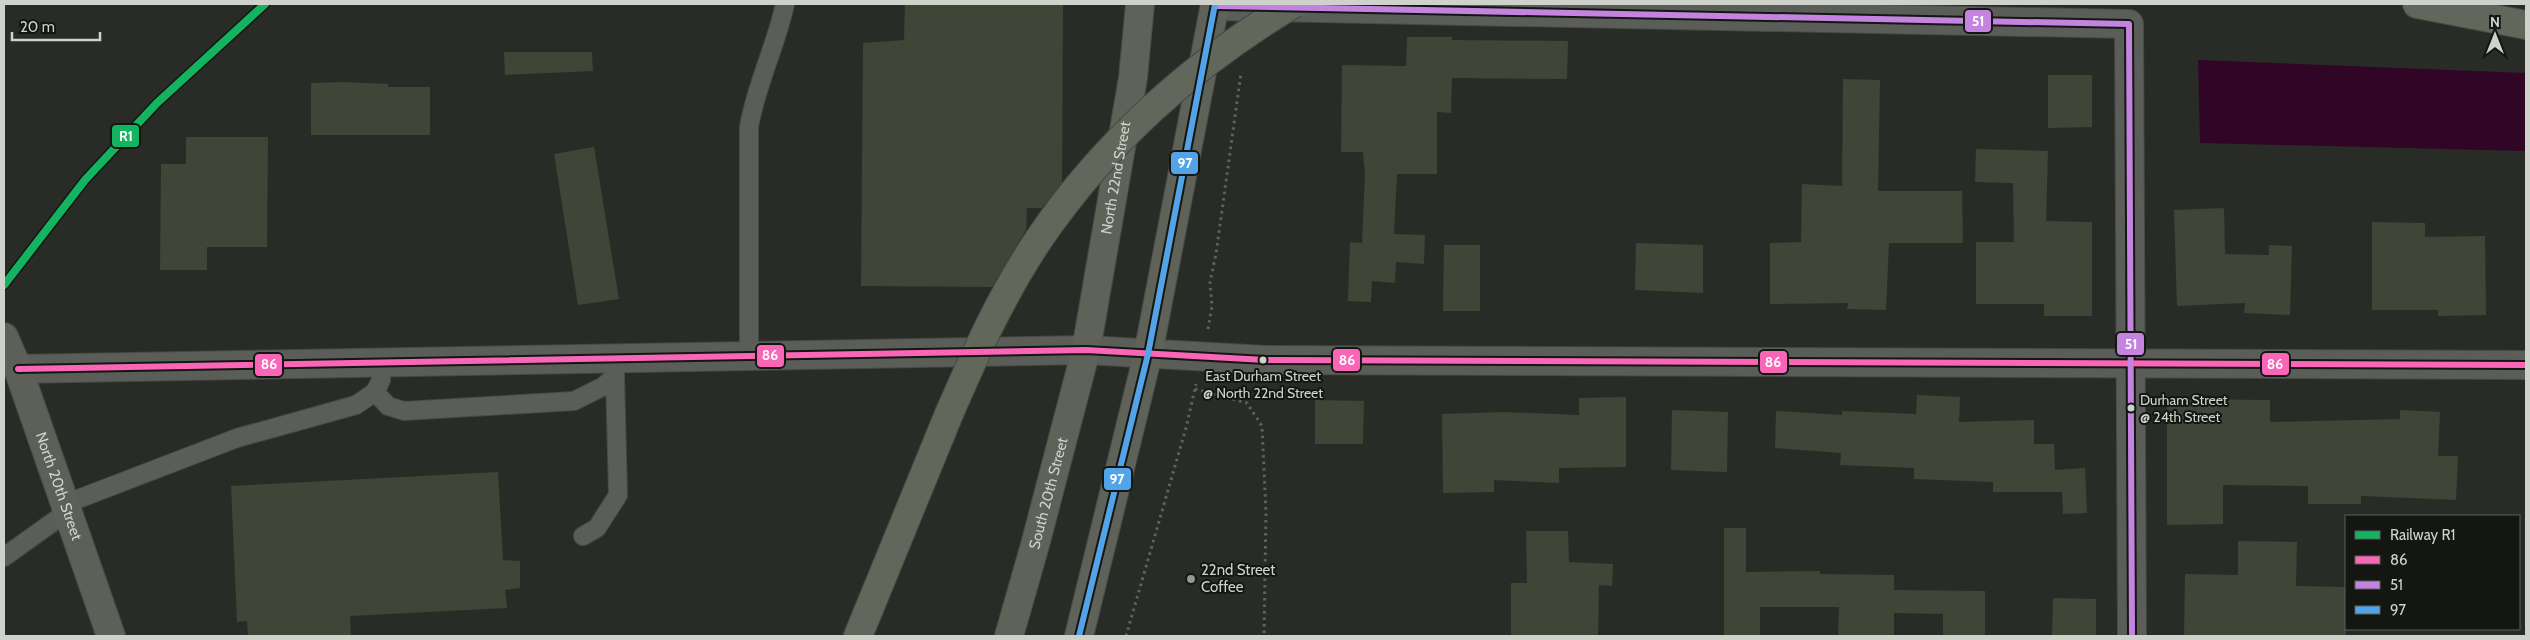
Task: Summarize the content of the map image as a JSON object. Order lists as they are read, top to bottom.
{
  "streets": {
    "main road": ["North 22nd Street", "South 20th Street"],
    "street": ["North 20th Street"]
  },
  "crossings": [
    ["North 22nd Street", "South 20th Street"]
  ],
  "places": ["East Durham Street @ North 22nd Street", "Durham Street @ 24th Street", "22nd Street Coffee"],
  "lines": [
    "rail line R1",
    "transit line 97",
    "transit line 51",
    "transit line 86"
  ],
  "legend": [
    "Railway R1",
    "86",
    "51",
    "97"
  ],
  "scale_bar": "20 m",
  "north": "top"
}
